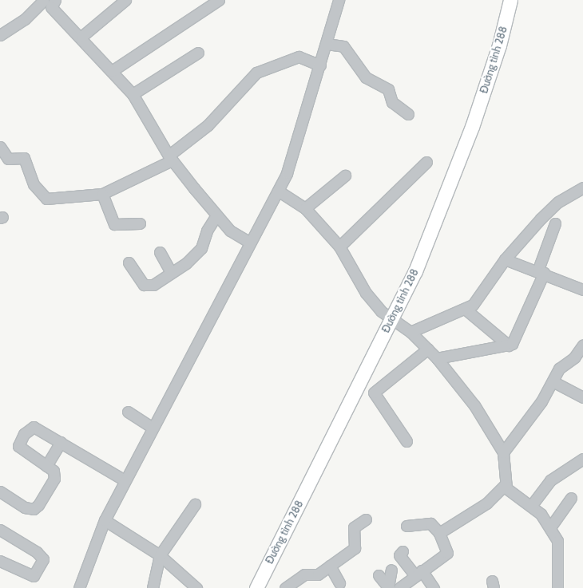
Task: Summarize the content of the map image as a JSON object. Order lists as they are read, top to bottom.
{
  "streets": {
    "main road": ["Đường tỉnh 288"]
  }
}
